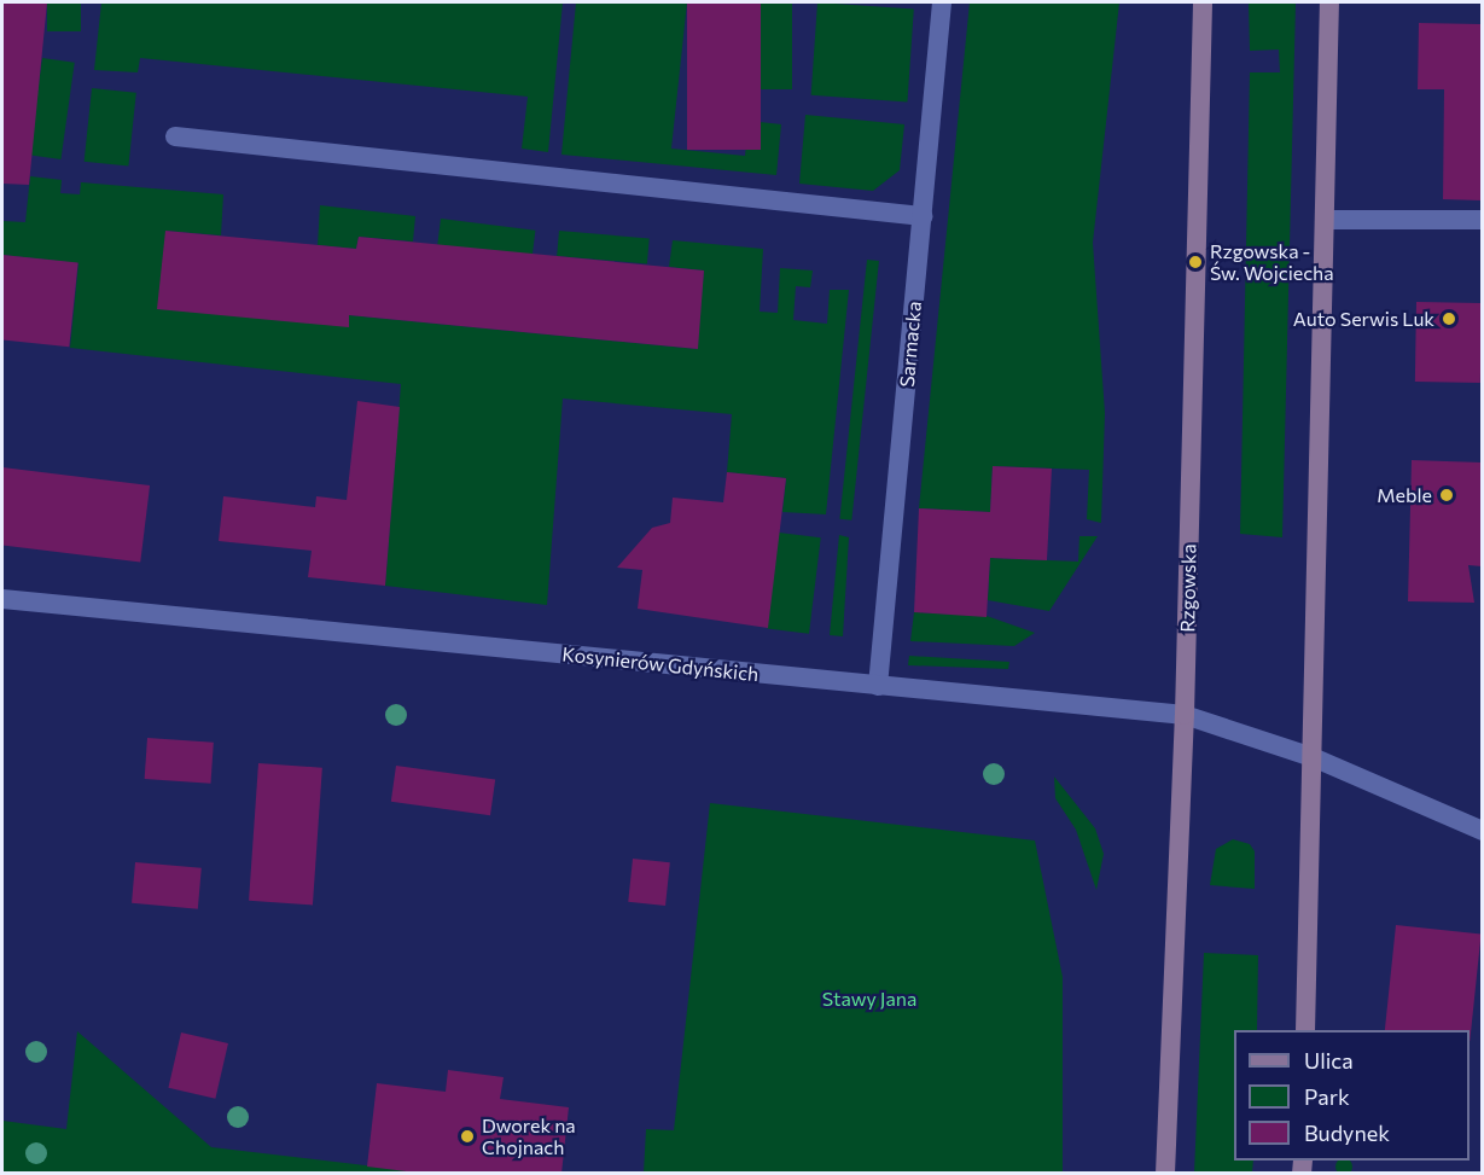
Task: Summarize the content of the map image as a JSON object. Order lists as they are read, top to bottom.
{
  "streets": {
    "main road": ["Rzgowska"],
    "street": ["Sarmacka", "Kosynierów Gdyńskich"]
  },
  "crossings": [
    ["Sarmacka", "Kosynierów Gdyńskich"],
    ["Rzgowska", "Kosynierów Gdyńskich"]
  ],
  "parks": ["Stawy Jana"],
  "places": [
    "Rzgowska - Św. Wojciecha",
    "Auto Serwis Luk",
    "Meble",
    "Dworek na Chojnach"
  ],
  "legend": ["Ulica", "Park", "Budynek"]
}
